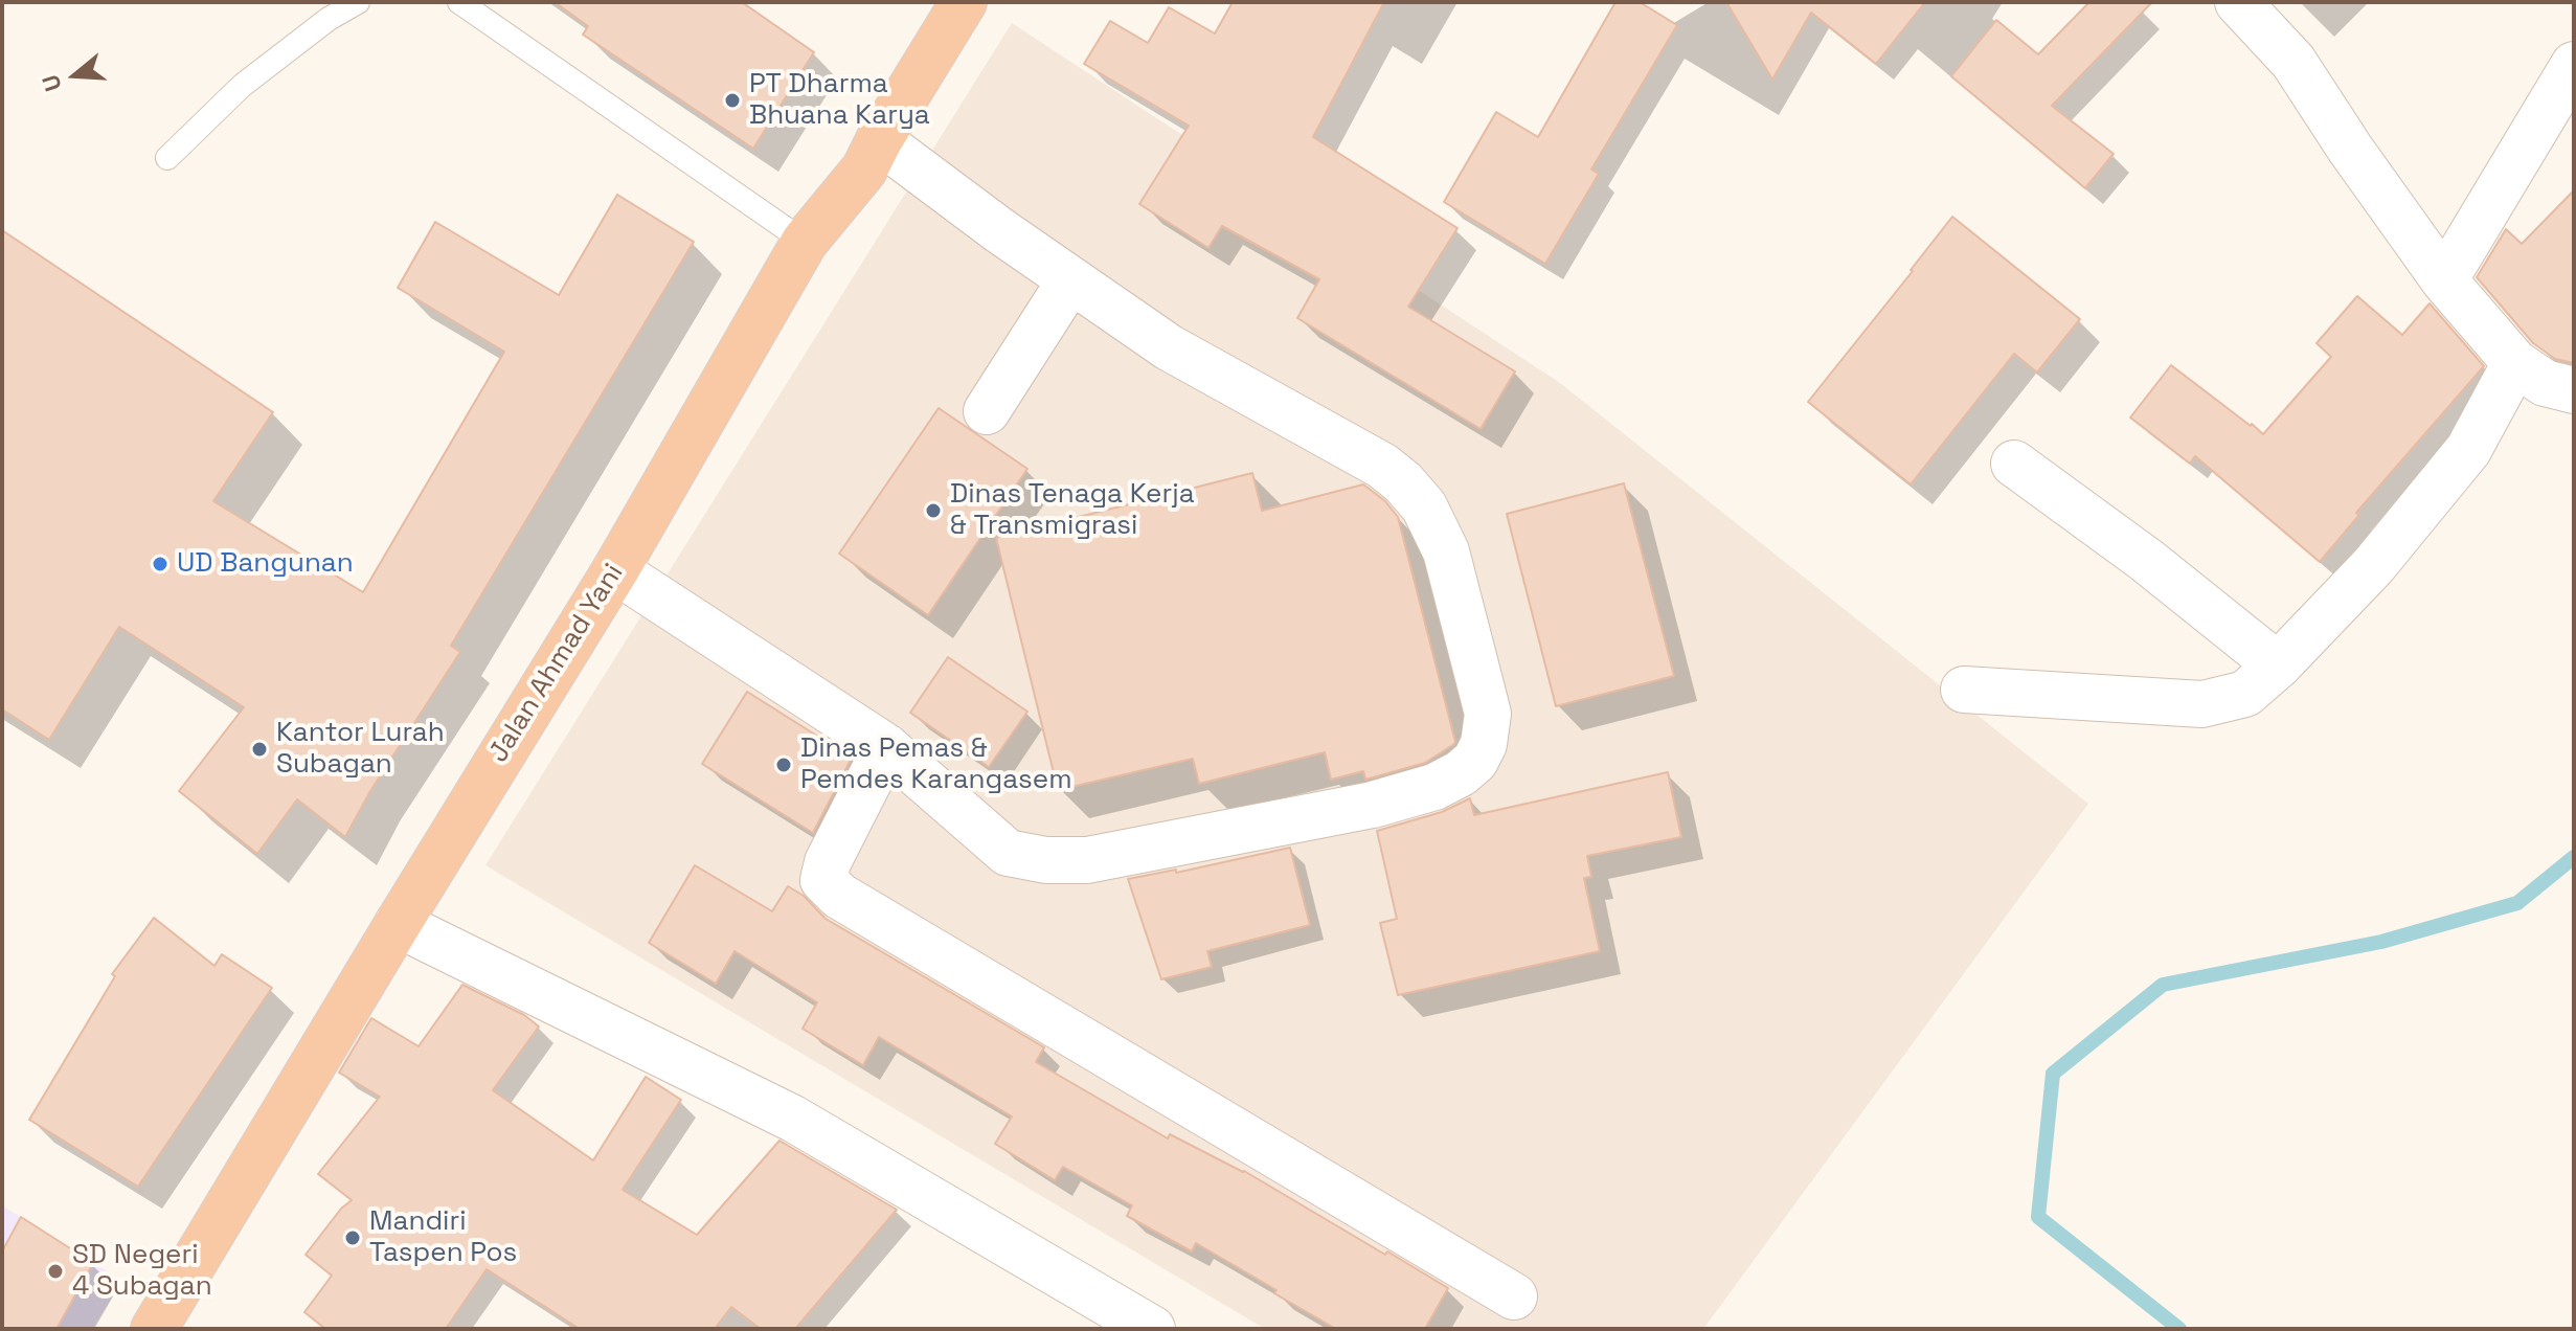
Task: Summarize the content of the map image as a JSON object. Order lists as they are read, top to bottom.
{
  "streets": {
    "highway": ["Jalan Ahmad Yani"]
  },
  "places": [
    "PT Dharma Bhuana Karya",
    "Dinas Tenaga Kerja & Transmigrasi",
    "UD Bangunan",
    "Kantor Lurah Subagan",
    "Dinas Pemas & Pemdes Karangasem",
    "Mandiri Taspen Pos",
    "SD Negeri 4 Subagan"
  ],
  "north": "left"
}
